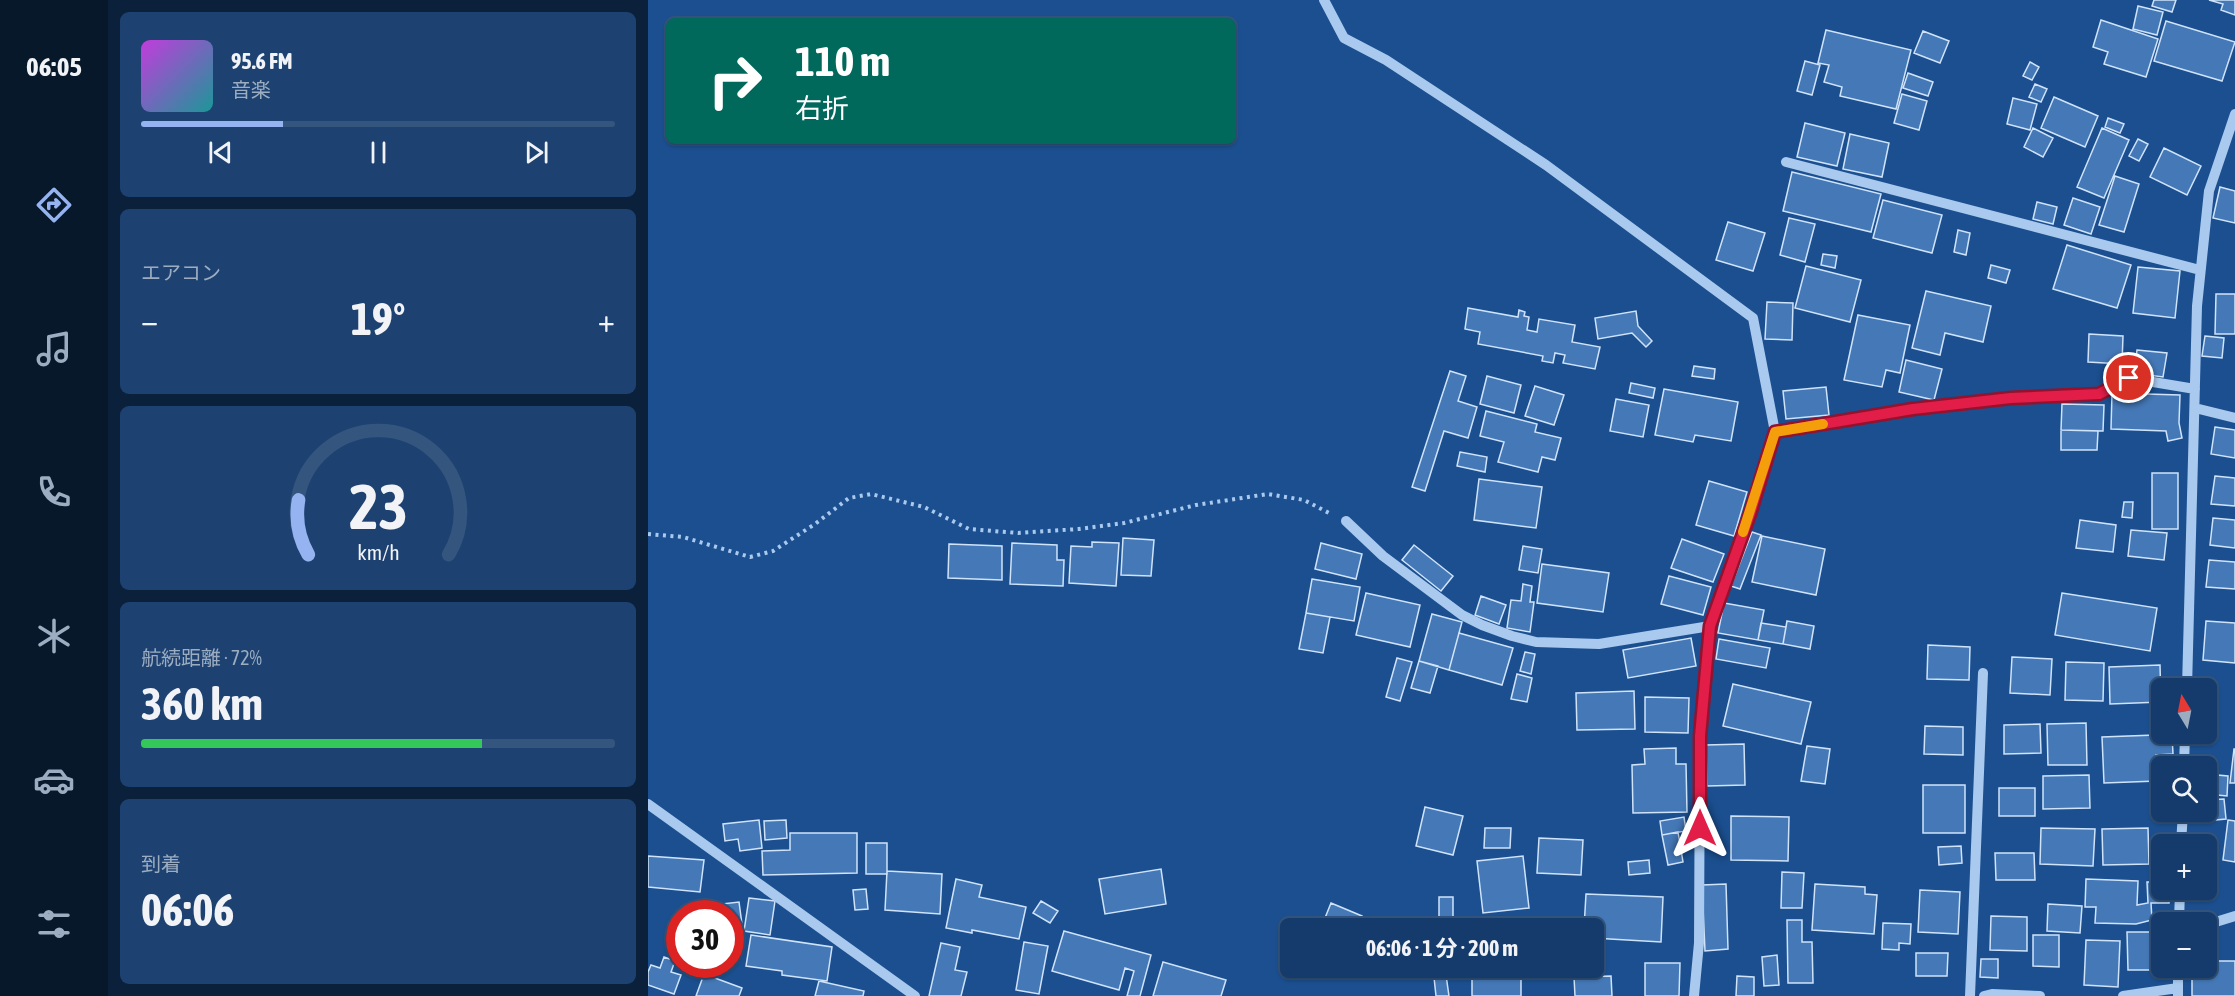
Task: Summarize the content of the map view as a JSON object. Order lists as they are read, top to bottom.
{
  "north": "top",
  "page": {
    "tabs": "06:05",
    "turn": ["110 m", "右折"],
    "song": ["95.6 FM", "音楽"],
    "tile": [
      "エアコン",
      ["航続距離 · 72%", "360 km"],
      ["到着", "06:06"]
    ],
    "heat": ["−", "19°", "+"],
    "map_buttons": ["+", "−"],
    "limit": "30",
    "trip": "06:06 · 1 分 · 200 m",
    "gauge": ["23", "km/h"]
  }
}
